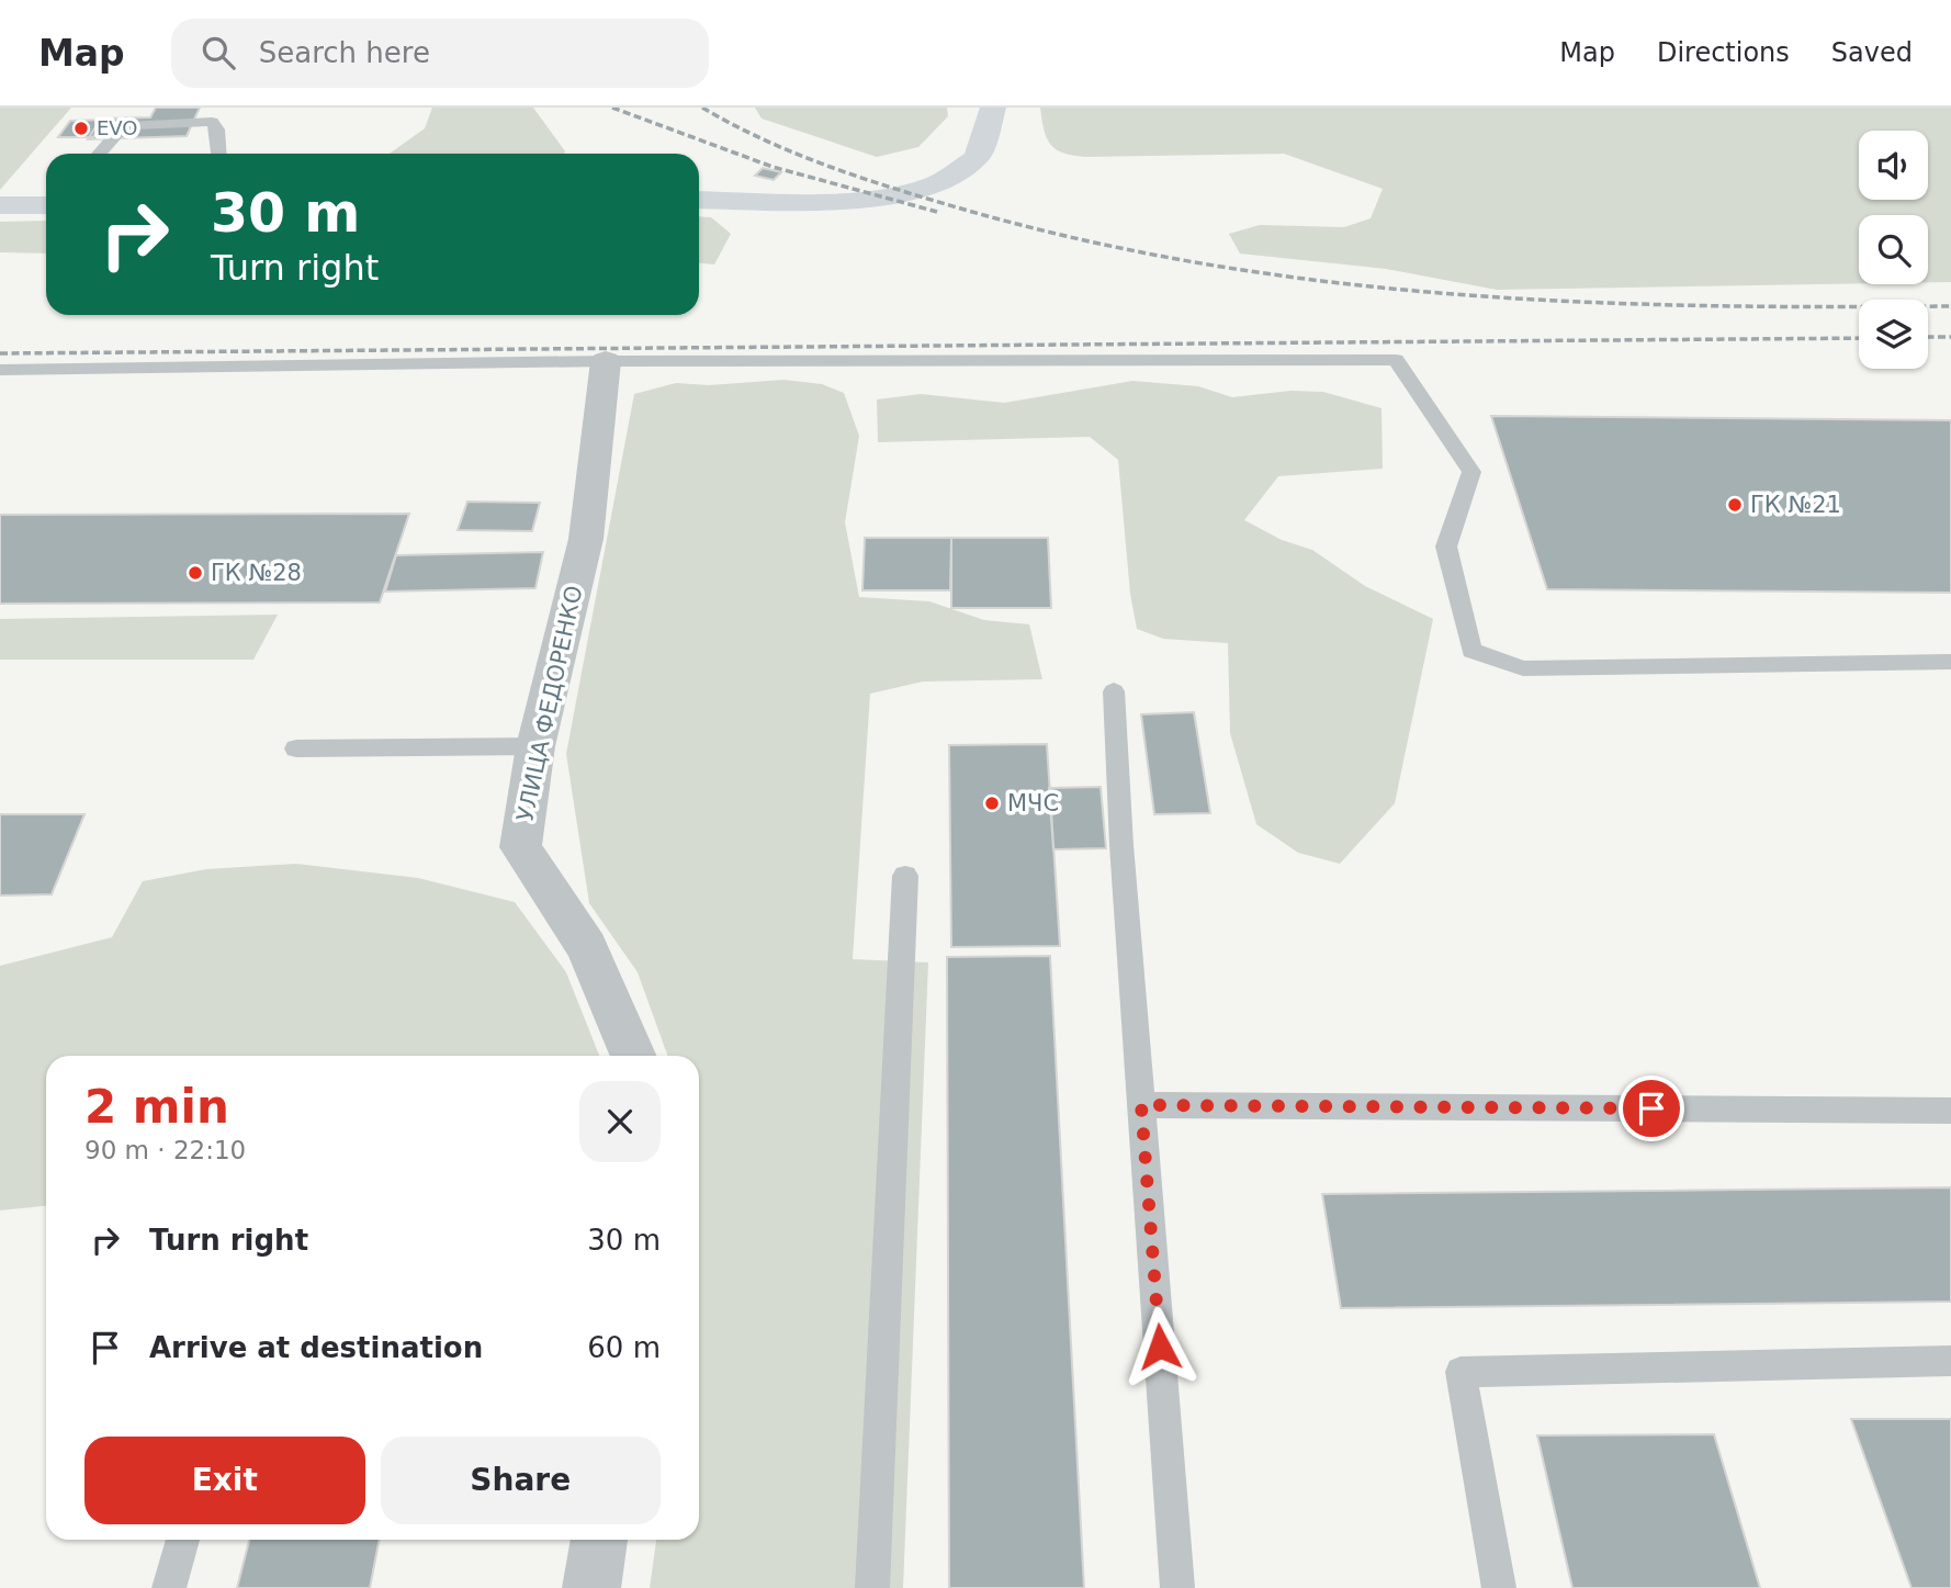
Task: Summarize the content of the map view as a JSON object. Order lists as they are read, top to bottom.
{
  "streets": {
    "street": ["УЛИЦА ФЕДОРЕНКО"]
  },
  "places": [
    "EVO",
    "ГК №21",
    "ГК №28",
    "МЧС"
  ],
  "page": {
    "header": "Map",
    "search": "Search here",
    "nav": ["Map", "Directions", "Saved"],
    "turn": ["30 m", "Turn right"],
    "heading": ["2 min", "90 m · 22:10"],
    "list": [
      {
        "name": "Turn right",
        "value": "30 m"
      },
      {
        "name": "Arrive at destination",
        "value": "60 m"
      }
    ],
    "buttons": ["Exit", "Share"]
  }
}
